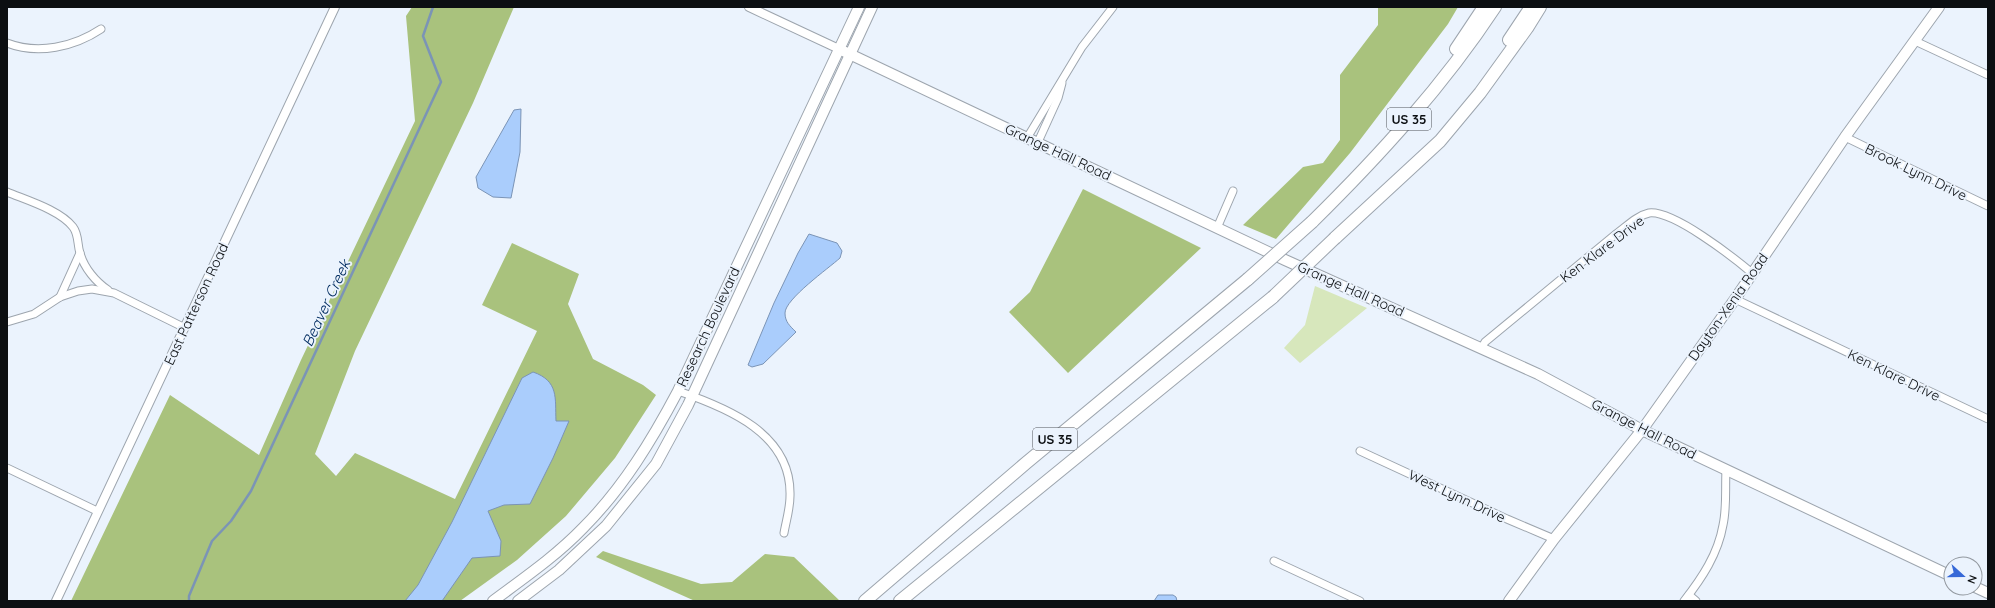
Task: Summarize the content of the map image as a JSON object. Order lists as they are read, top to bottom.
{
  "streets": {
    "highway": ["US 35"],
    "main road": ["Grange Hall Road", "Dayton-Xenia Road", "Research Boulevard"],
    "street": [
      "Brook Lynn Drive",
      "Ken Klare Drive",
      "East Patterson Road",
      "West Lynn Drive"
    ]
  },
  "crossings": [
    ["Grange Hall Road", "Ken Klare Drive"],
    ["Grange Hall Road", "Dayton-Xenia Road"],
    ["Grange Hall Road", "Research Boulevard"],
    ["Brook Lynn Drive", "Dayton-Xenia Road"],
    ["Ken Klare Drive", "Dayton-Xenia Road"],
    ["Dayton-Xenia Road", "West Lynn Drive"]
  ],
  "water": ["Beaver Creek"],
  "north": "right"
}
